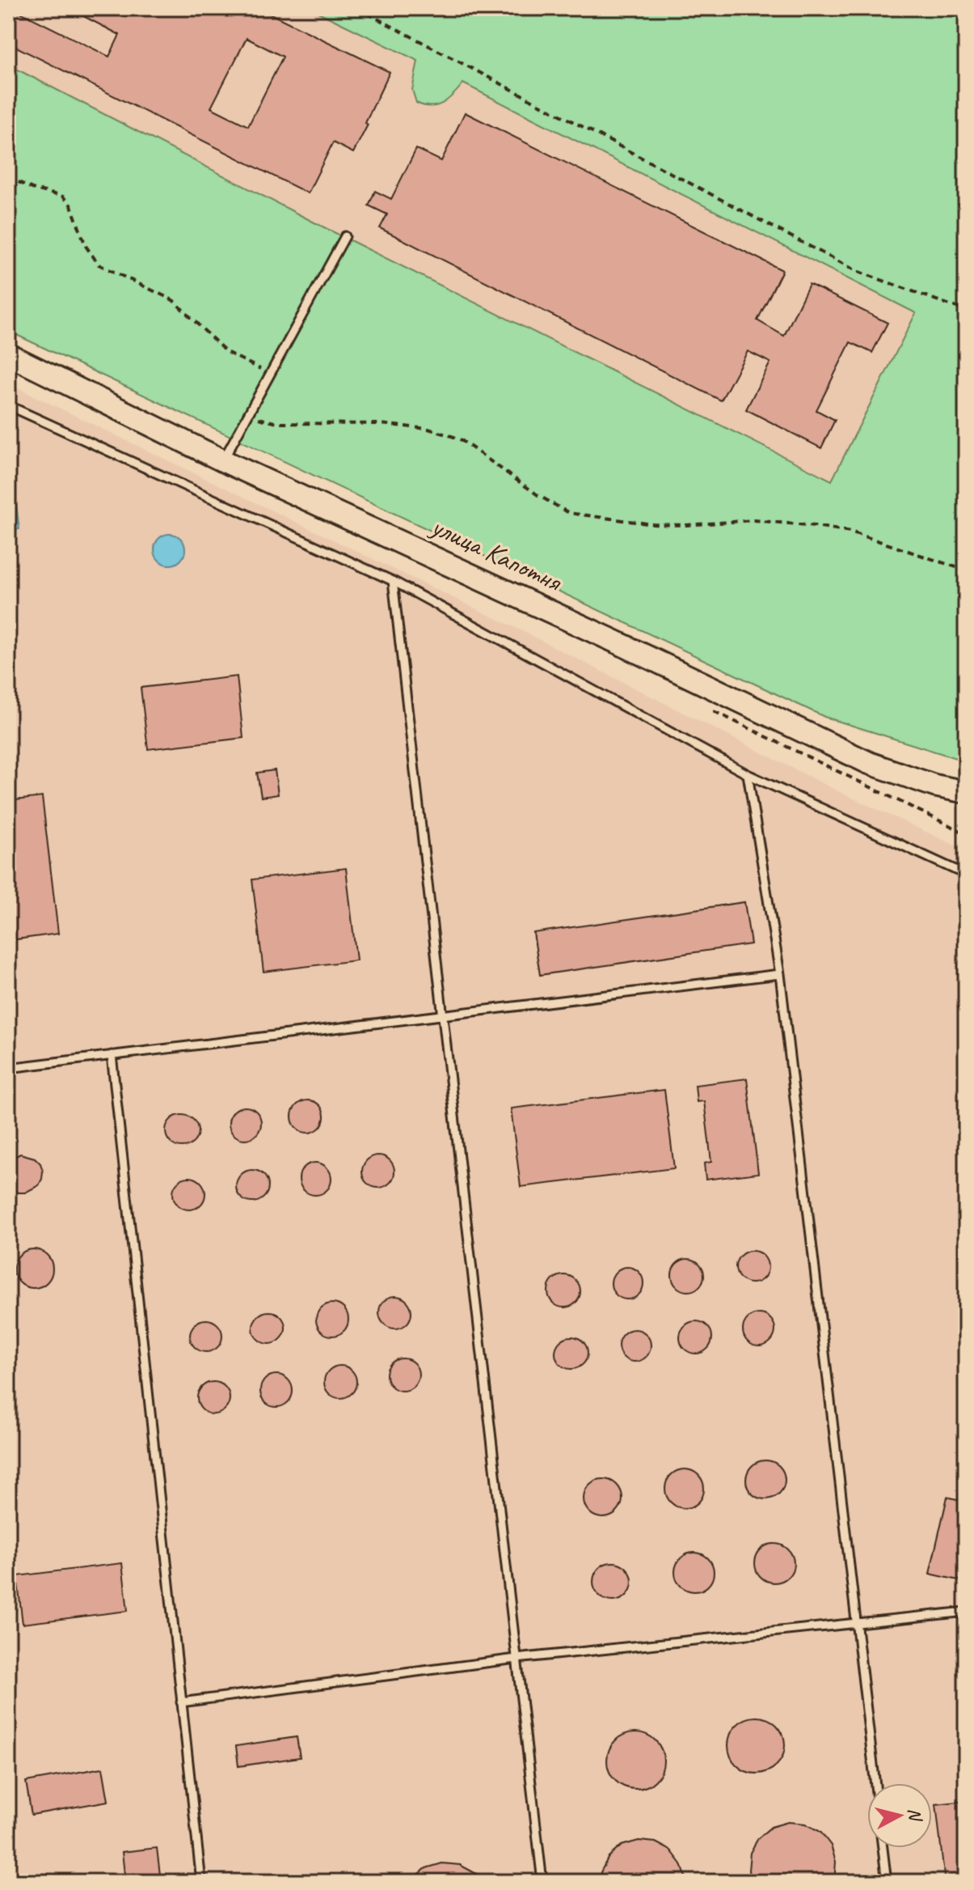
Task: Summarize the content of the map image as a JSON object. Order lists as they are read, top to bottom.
{
  "streets": {
    "main road": ["улица Капотня"]
  },
  "north": "right"
}
